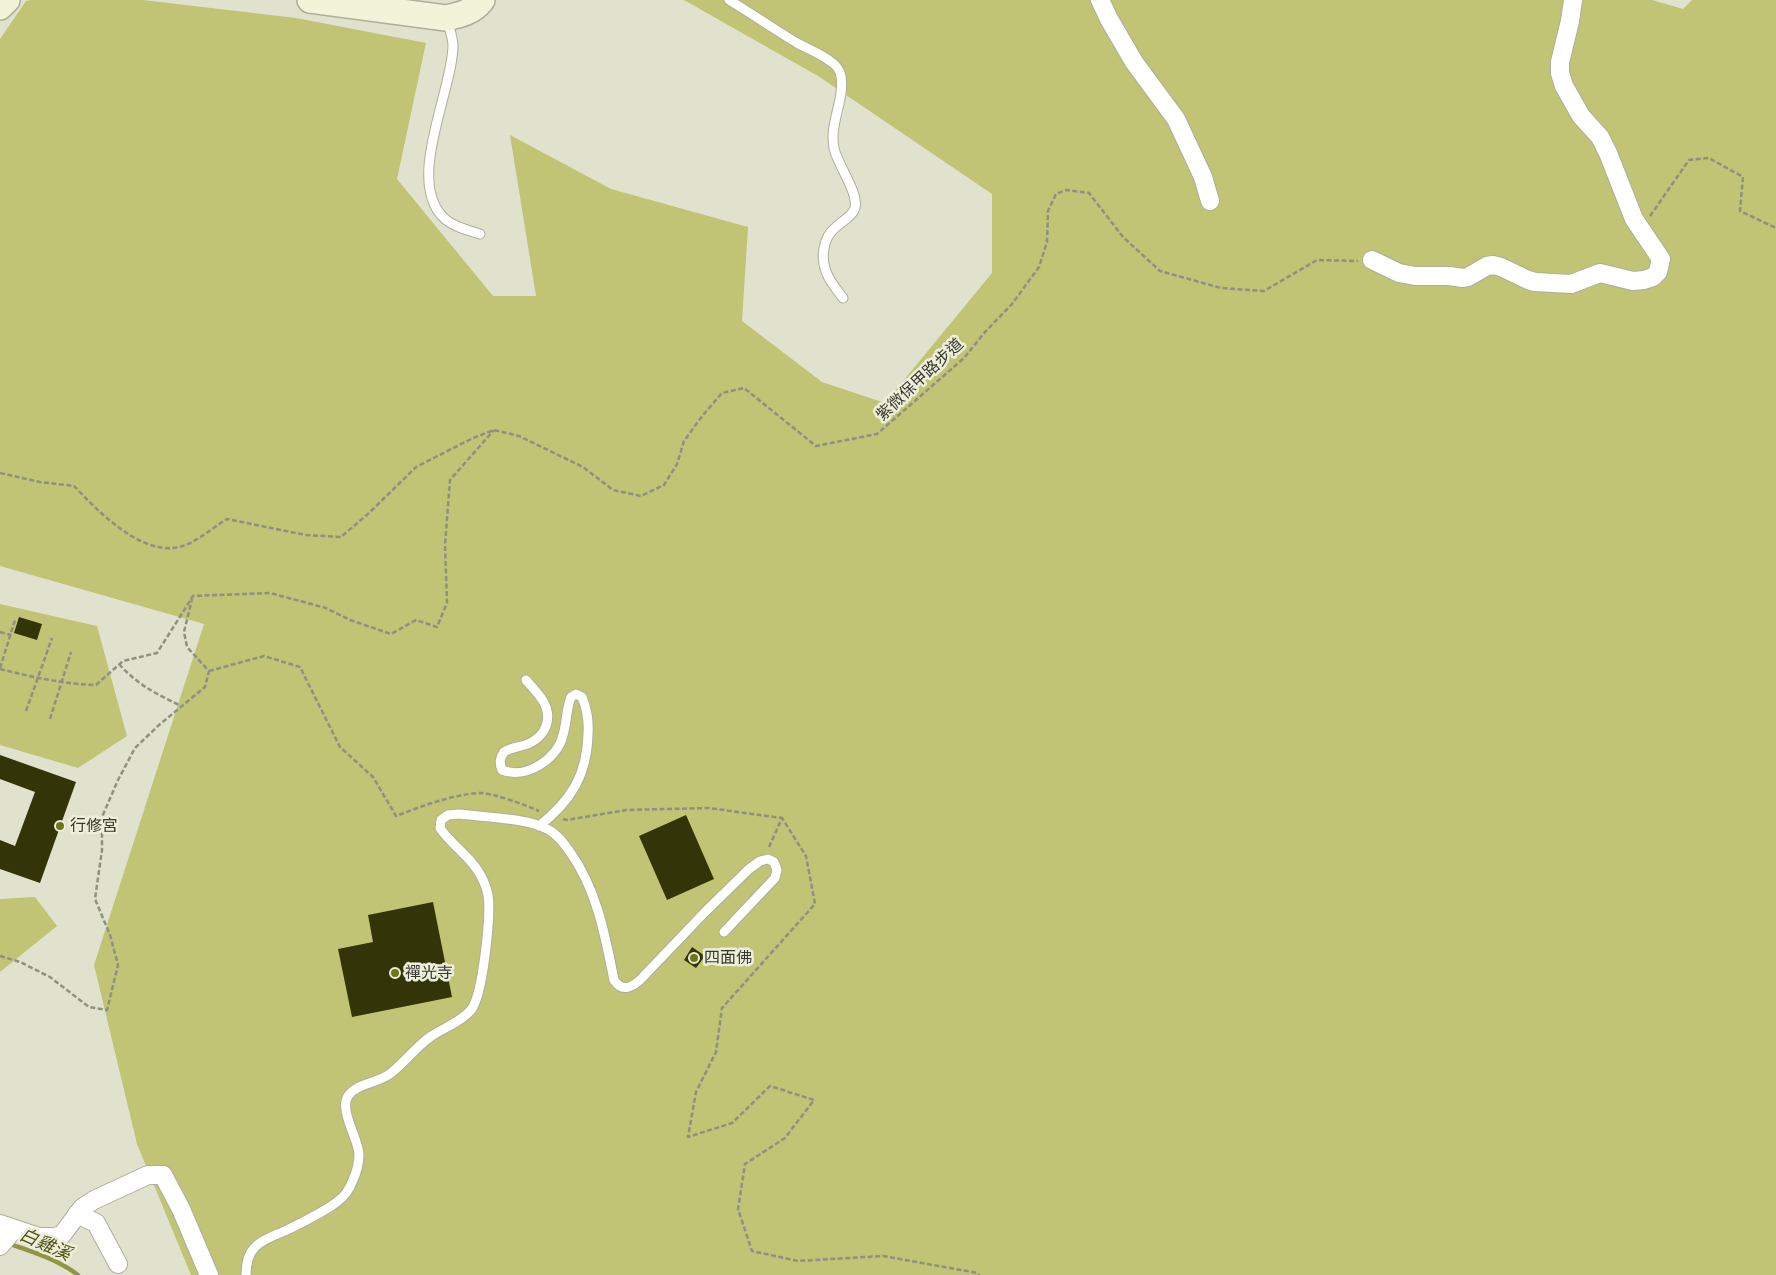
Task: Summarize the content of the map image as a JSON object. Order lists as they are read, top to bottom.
{
  "streets": {
    "path": ["紫微保甲路步道"]
  },
  "water": ["白雞溪"],
  "places": ["行修宮", "四面佛", "禪光寺"]
}
